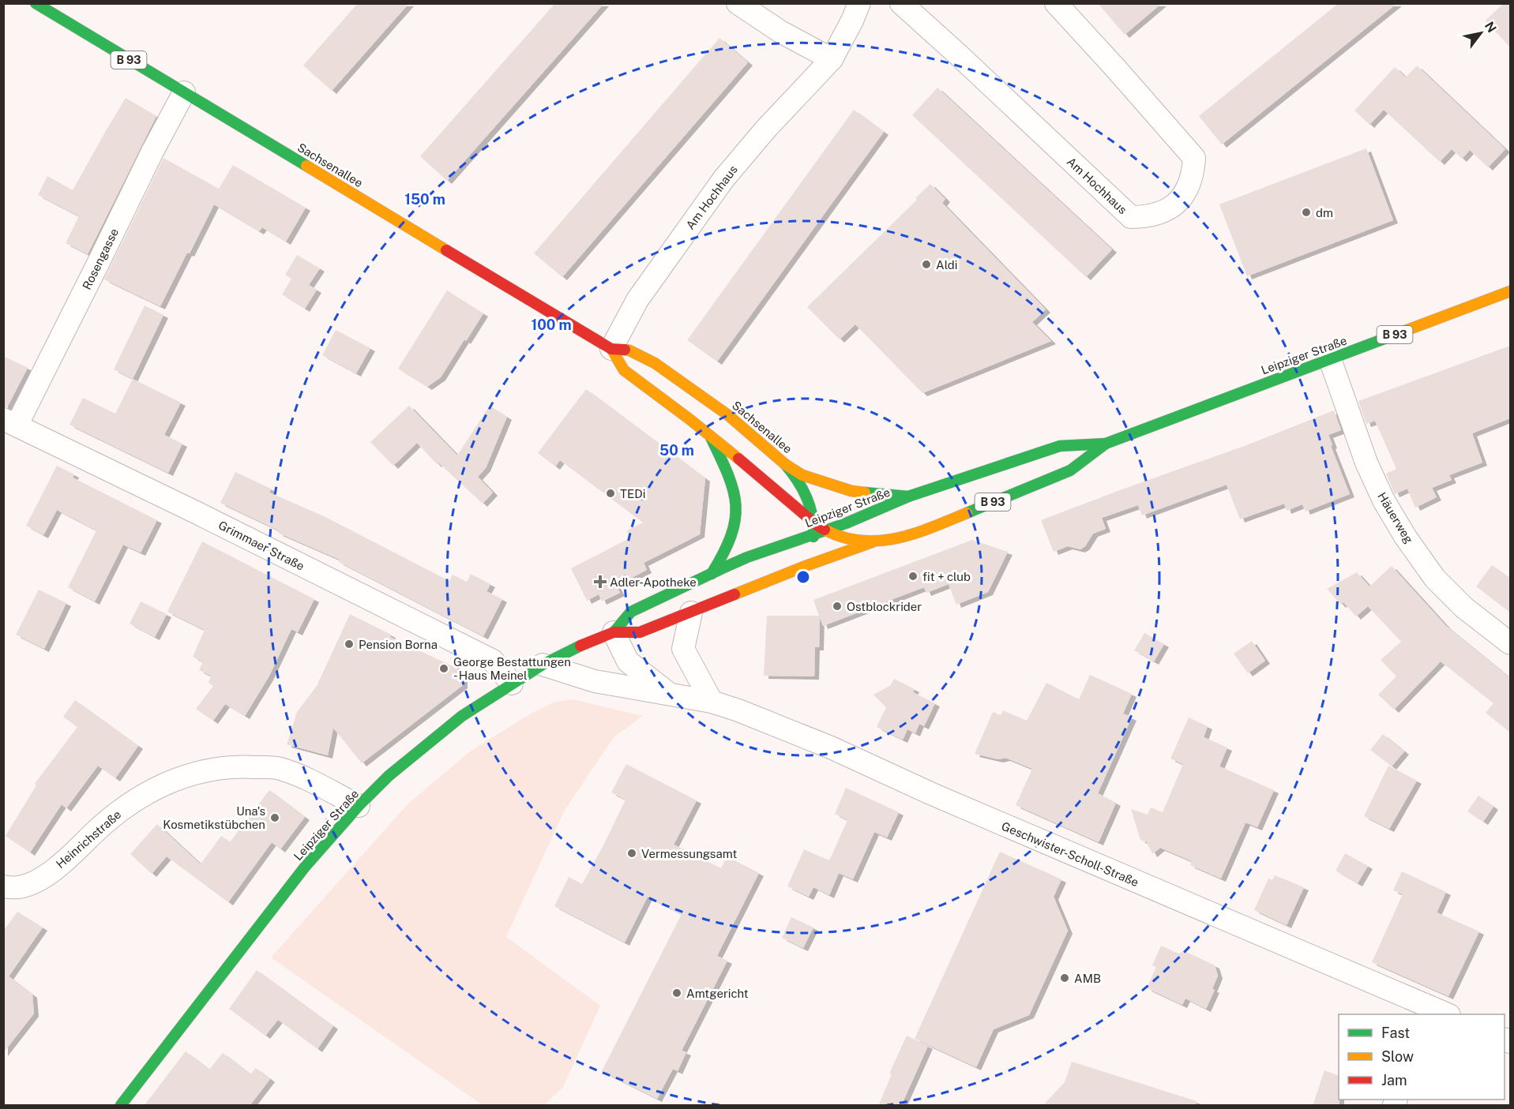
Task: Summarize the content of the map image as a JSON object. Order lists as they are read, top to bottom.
{
  "streets": {
    "main road": ["B 93", "Sachsenallee", "Leipziger Straße"],
    "street": [
      "Am Hochhaus",
      "Rosengasse",
      "Häuerweg",
      "Grimmaer Straße",
      "Heinrichstraße",
      "Geschwister-Scholl-Straße"
    ]
  },
  "crossings": [
    ["B 93", "Sachsenallee"],
    ["B 93", "Leipziger Straße"],
    ["Sachsenallee", "Am Hochhaus"],
    ["Sachsenallee", "Rosengasse"],
    ["Sachsenallee", "Leipziger Straße"],
    ["Rosengasse", "Grimmaer Straße"],
    ["Leipziger Straße", "Häuerweg"],
    ["Leipziger Straße", "Grimmaer Straße"],
    ["Leipziger Straße", "Heinrichstraße"],
    ["Leipziger Straße", "Geschwister-Scholl-Straße"]
  ],
  "places": {
    "other": [
      "dm",
      "Aldi",
      "TEDi",
      "fit + club",
      "Ostblockrider",
      "Pension Borna",
      "George Bestattungen - Haus Meinel",
      "Una's Kosmetikstübchen",
      "Vermessungsamt",
      "AMB",
      "Amtgericht"
    ],
    "health": ["Adler-Apotheke"]
  },
  "legend": ["Fast", "Slow", "Jam"],
  "north": "top right",
  "rings": ["150 m", "100 m", "50 m"]
}
